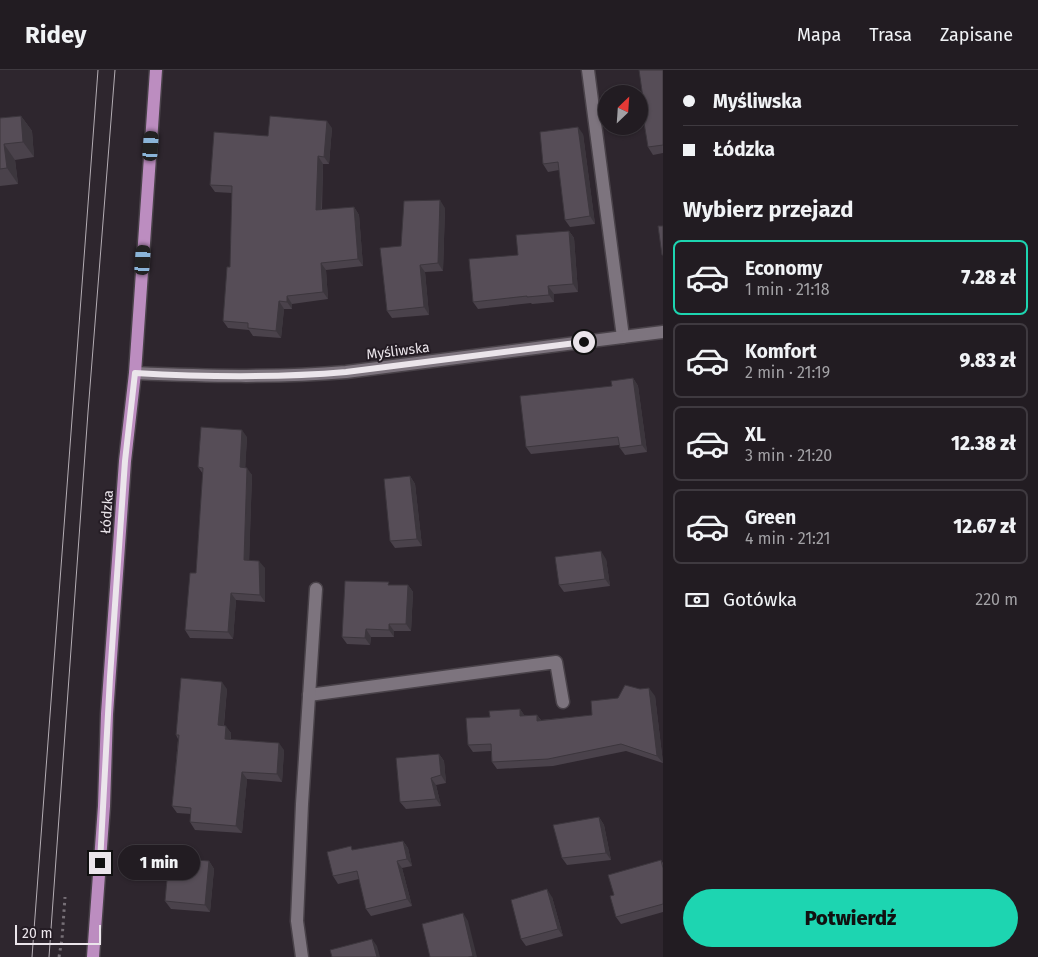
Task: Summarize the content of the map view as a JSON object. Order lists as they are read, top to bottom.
{
  "streets": {
    "main road": ["Łódzka"],
    "street": ["Myśliwska"]
  },
  "crossings": [
    ["Myśliwska", "Łódzka"]
  ],
  "scale_bar": "20 m",
  "north": "top right",
  "page": {
    "header": "Ridey",
    "nav": ["Mapa", "Trasa", "Zapisane"],
    "banner": ["Myśliwska", "Łódzka"],
    "heading": "Wybierz przejazd",
    "list": [
      {
        "name": "Economy",
        "note": "1 min · 21:18",
        "value": "7.28 zł"
      },
      {
        "name": "Komfort",
        "note": "2 min · 21:19",
        "value": "9.83 zł"
      },
      {
        "name": "XL",
        "note": "3 min · 21:20",
        "value": "12.38 zł"
      },
      {
        "name": "Green",
        "note": "4 min · 21:21",
        "value": "12.67 zł"
      }
    ],
    "pay": ["Gotówka", "220 m"],
    "bubble": "1 min",
    "buttons": "Potwierdź",
    "scale": "20 m"
  }
}
